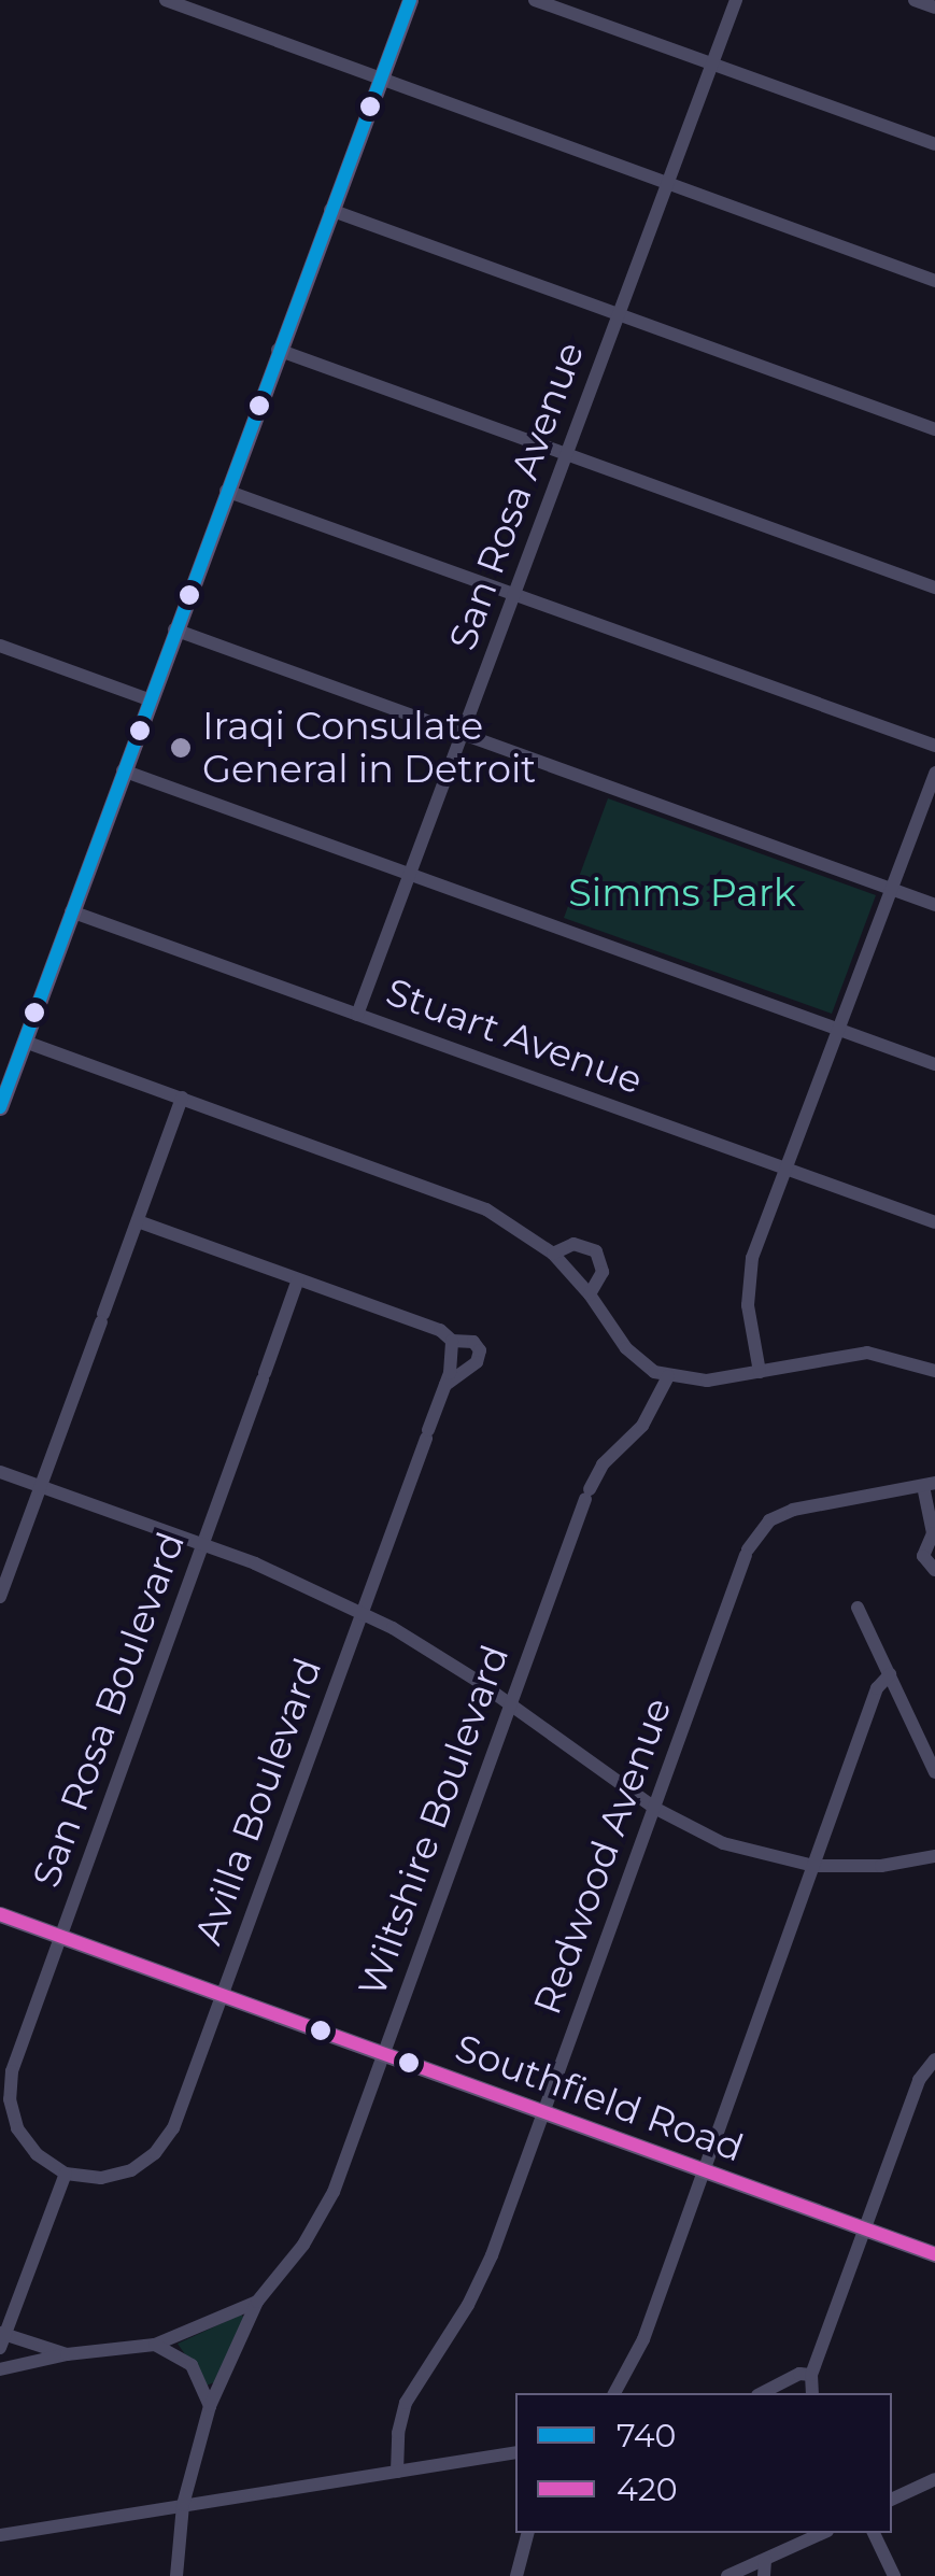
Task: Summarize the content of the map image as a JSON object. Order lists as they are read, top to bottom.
{
  "streets": {
    "main road": ["Southfield Road"],
    "street": [
      "San Rosa Avenue",
      "Stuart Avenue",
      "San Rosa Boulevard",
      "Avilla Boulevard",
      "Wiltshire Boulevard",
      "Redwood Avenue"
    ]
  },
  "crossings": [
    ["San Rosa Avenue", "Stuart Avenue"],
    ["San Rosa Boulevard", "Avilla Boulevard"],
    ["San Rosa Boulevard", "Southfield Road"],
    ["Avilla Boulevard", "Southfield Road"],
    ["Wiltshire Boulevard", "Southfield Road"],
    ["Redwood Avenue", "Southfield Road"]
  ],
  "parks": ["Simms Park"],
  "places": ["Iraqi Consulate General in Detroit"],
  "lines": ["transit line 740", "transit line 420"],
  "legend": ["740", "420"]
}
